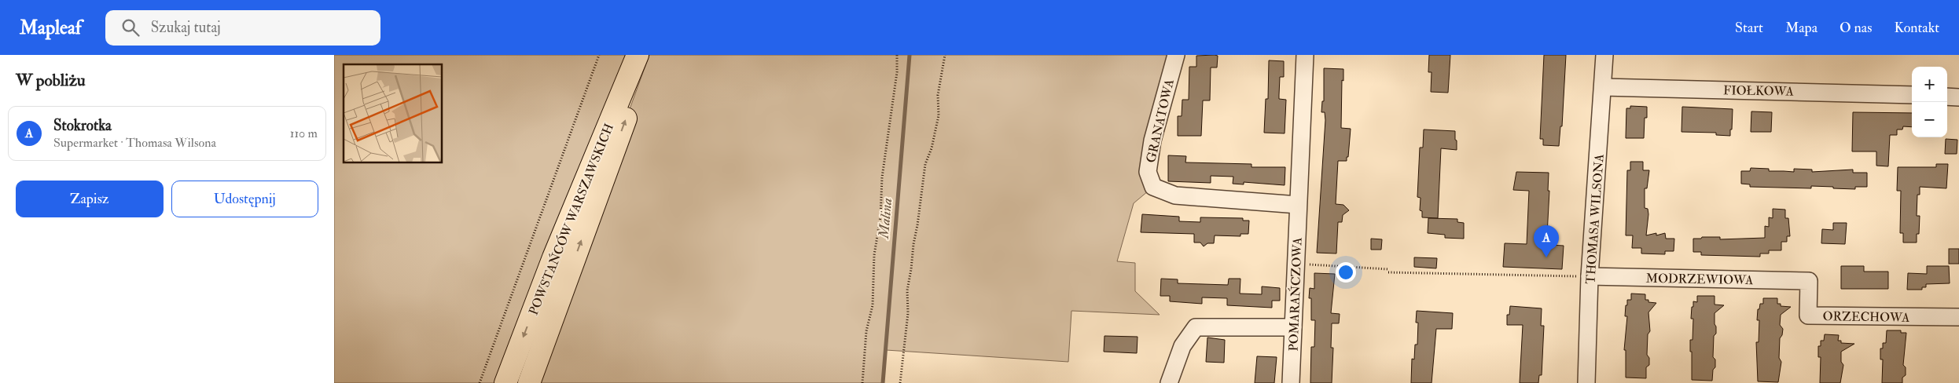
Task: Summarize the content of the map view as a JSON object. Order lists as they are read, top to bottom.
{
  "streets": {
    "main road": ["POWSTAŃCÓW WARSZAWSKICH"],
    "street": [
      "FIOŁKOWA",
      "GRANATOWA",
      "THOMASA WILSONA",
      "MODRZEWIOWA",
      "POMARAŃCZOWA",
      "ORZECHOWA"
    ]
  },
  "crossings": [
    ["FIOŁKOWA", "THOMASA WILSONA"],
    ["GRANATOWA", "POMARAŃCZOWA"],
    ["THOMASA WILSONA", "MODRZEWIOWA"],
    ["MODRZEWIOWA", "ORZECHOWA"]
  ],
  "water": ["Malina"],
  "page": {
    "header": "Mapleaf",
    "search": "Szukaj tutaj",
    "nav": [
      "Start",
      "Mapa",
      "O nas",
      "Kontakt"
    ],
    "heading": "W pobliżu",
    "map_buttons": ["+", "−"],
    "list": [
      {
        "mark": "A",
        "name": "Stokrotka",
        "note": "Supermarket · Thomasa Wilsona",
        "value": "110 m"
      }
    ],
    "buttons": ["Zapisz", "Udostępnij"],
    "pins": "A"
  }
}
